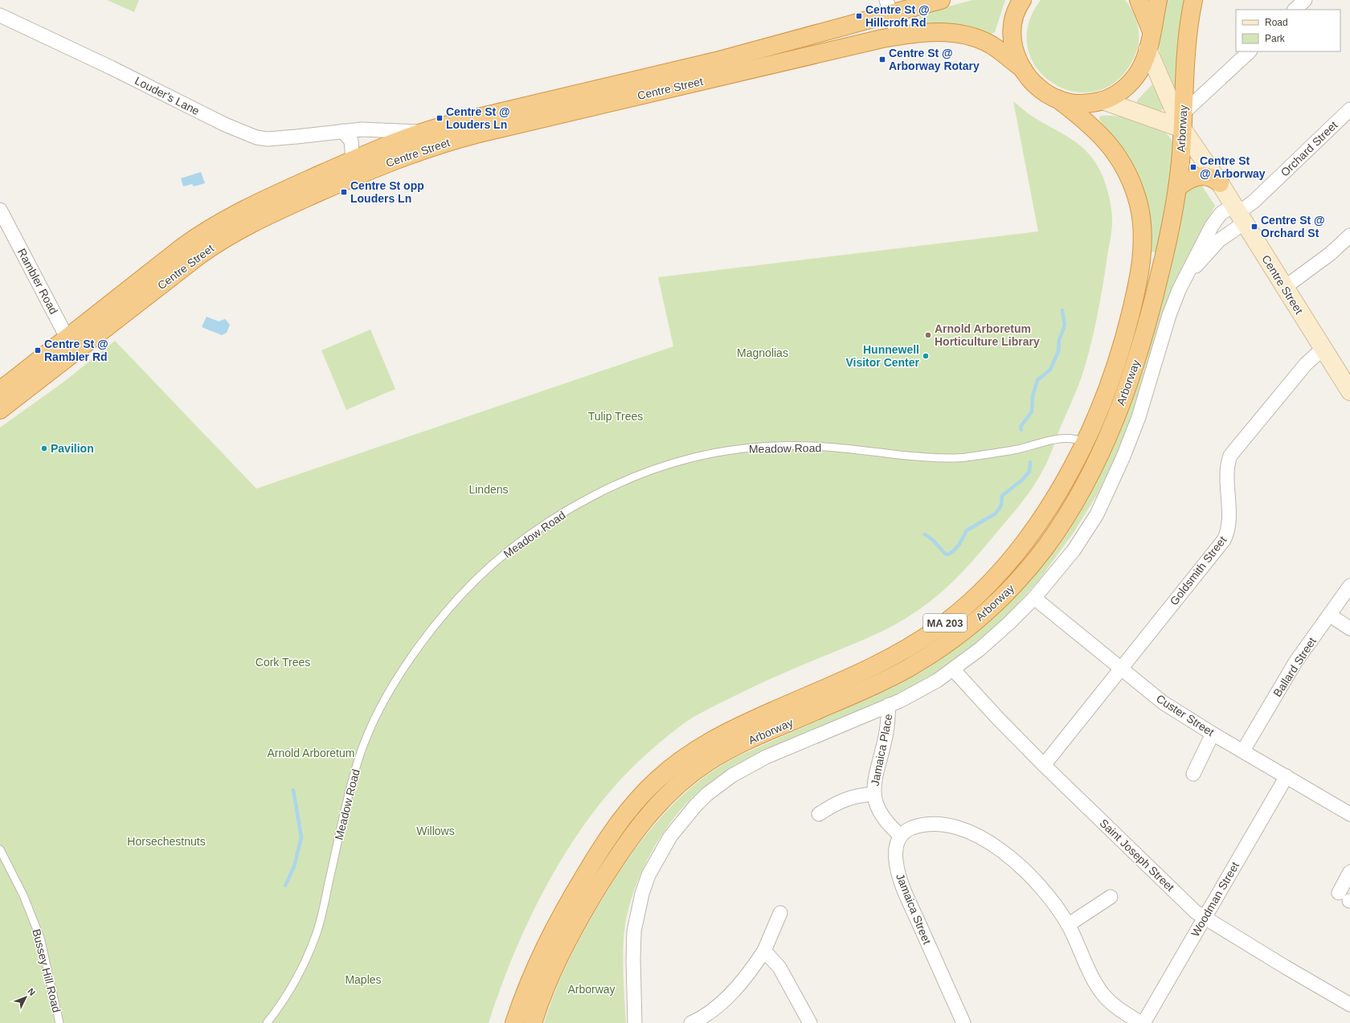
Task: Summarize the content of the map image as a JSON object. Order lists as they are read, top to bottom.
{
  "streets": {
    "highway": ["Centre Street", "Arborway", "MA 203"],
    "street": [
      "Louder's Lane",
      "Orchard Street",
      "Rambler Road",
      "Goldsmith Street",
      "Ballard Street",
      "Custer Street",
      "Jamaica Place",
      "Saint Joseph Street",
      "Woodman Street",
      "Jamaica Street"
    ],
    "lane": ["Meadow Road", "Bussey Hill Road"]
  },
  "crossings": [
    ["Centre Street", "Louder's Lane"],
    ["Centre Street", "Arborway"],
    ["Centre Street", "Orchard Street"],
    ["Centre Street", "Rambler Road"],
    ["Centre Street", "Goldsmith Street"],
    ["Arborway", "Orchard Street"],
    ["Arborway", "Meadow Road"],
    ["Arborway", "Custer Street"],
    ["Arborway", "Jamaica Place"],
    ["Arborway", "Saint Joseph Street"],
    ["Goldsmith Street", "Custer Street"],
    ["Goldsmith Street", "Saint Joseph Street"],
    ["Ballard Street", "Custer Street"],
    ["Custer Street", "Woodman Street"],
    ["Jamaica Place", "Jamaica Street"],
    ["Saint Joseph Street", "Woodman Street"]
  ],
  "parks": [
    "Magnolias",
    "Tulip Trees",
    "Lindens",
    "Cork Trees",
    "Arnold Arboretum",
    "Willows",
    "Horsechestnuts",
    "Maples",
    "Arborway"
  ],
  "places": {
    "transit": [
      "Centre St @ Hillcroft Rd",
      "Centre St @ Arborway Rotary",
      "Centre St @ Louders Ln",
      "Centre St @ Arborway",
      "Centre St opp Louders Ln",
      "Centre St @ Orchard St",
      "Centre St @ Rambler Rd"
    ],
    "other": ["Arnold Arboretum Horticulture Library", "Hunnewell Visitor Center", "Pavilion"]
  },
  "legend": ["Road", "Park"],
  "north": "top right"
}
